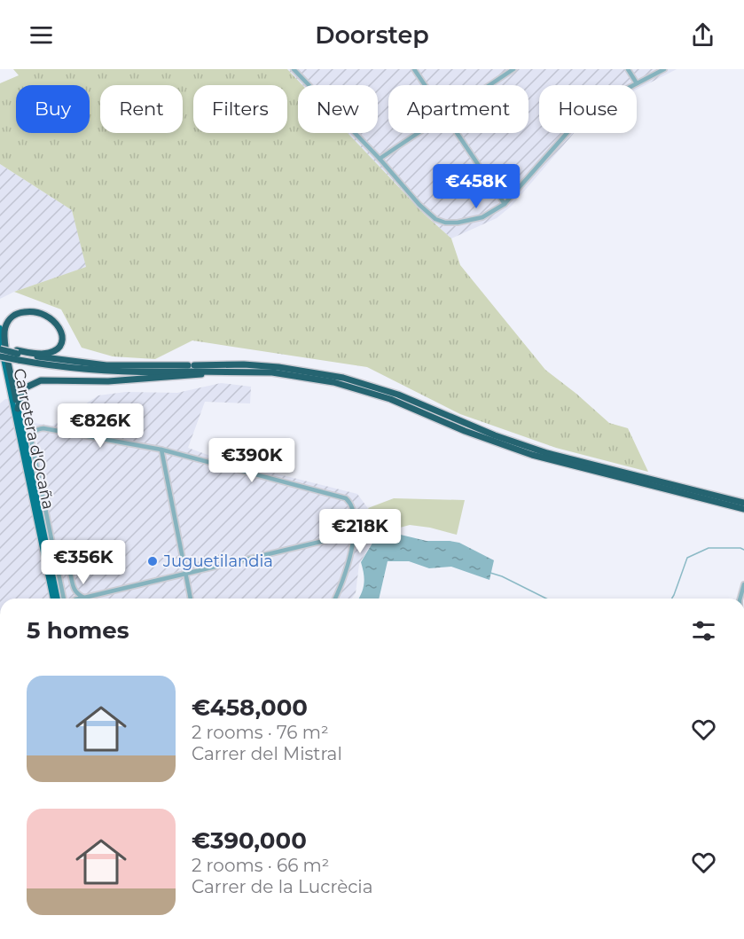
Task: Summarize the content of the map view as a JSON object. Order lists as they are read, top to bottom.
{
  "streets": {
    "main road": ["Carretera d'Ocaña"]
  },
  "places": ["Juguetilandia"],
  "page": {
    "header": "Doorstep",
    "chip": [
      "Buy",
      "Rent",
      "Filters",
      "New",
      "Apartment",
      "House"
    ],
    "price": [
      "€458K",
      "€826K",
      "€390K",
      "€218K",
      "€356K"
    ],
    "heading": "5 homes",
    "list": [
      {
        "name": "€458,000",
        "note": "2 rooms · 76 m² · Carrer del Mistral"
      },
      {
        "name": "€390,000",
        "note": "2 rooms · 66 m² · Carrer de la Lucrècia"
      }
    ]
  }
}
